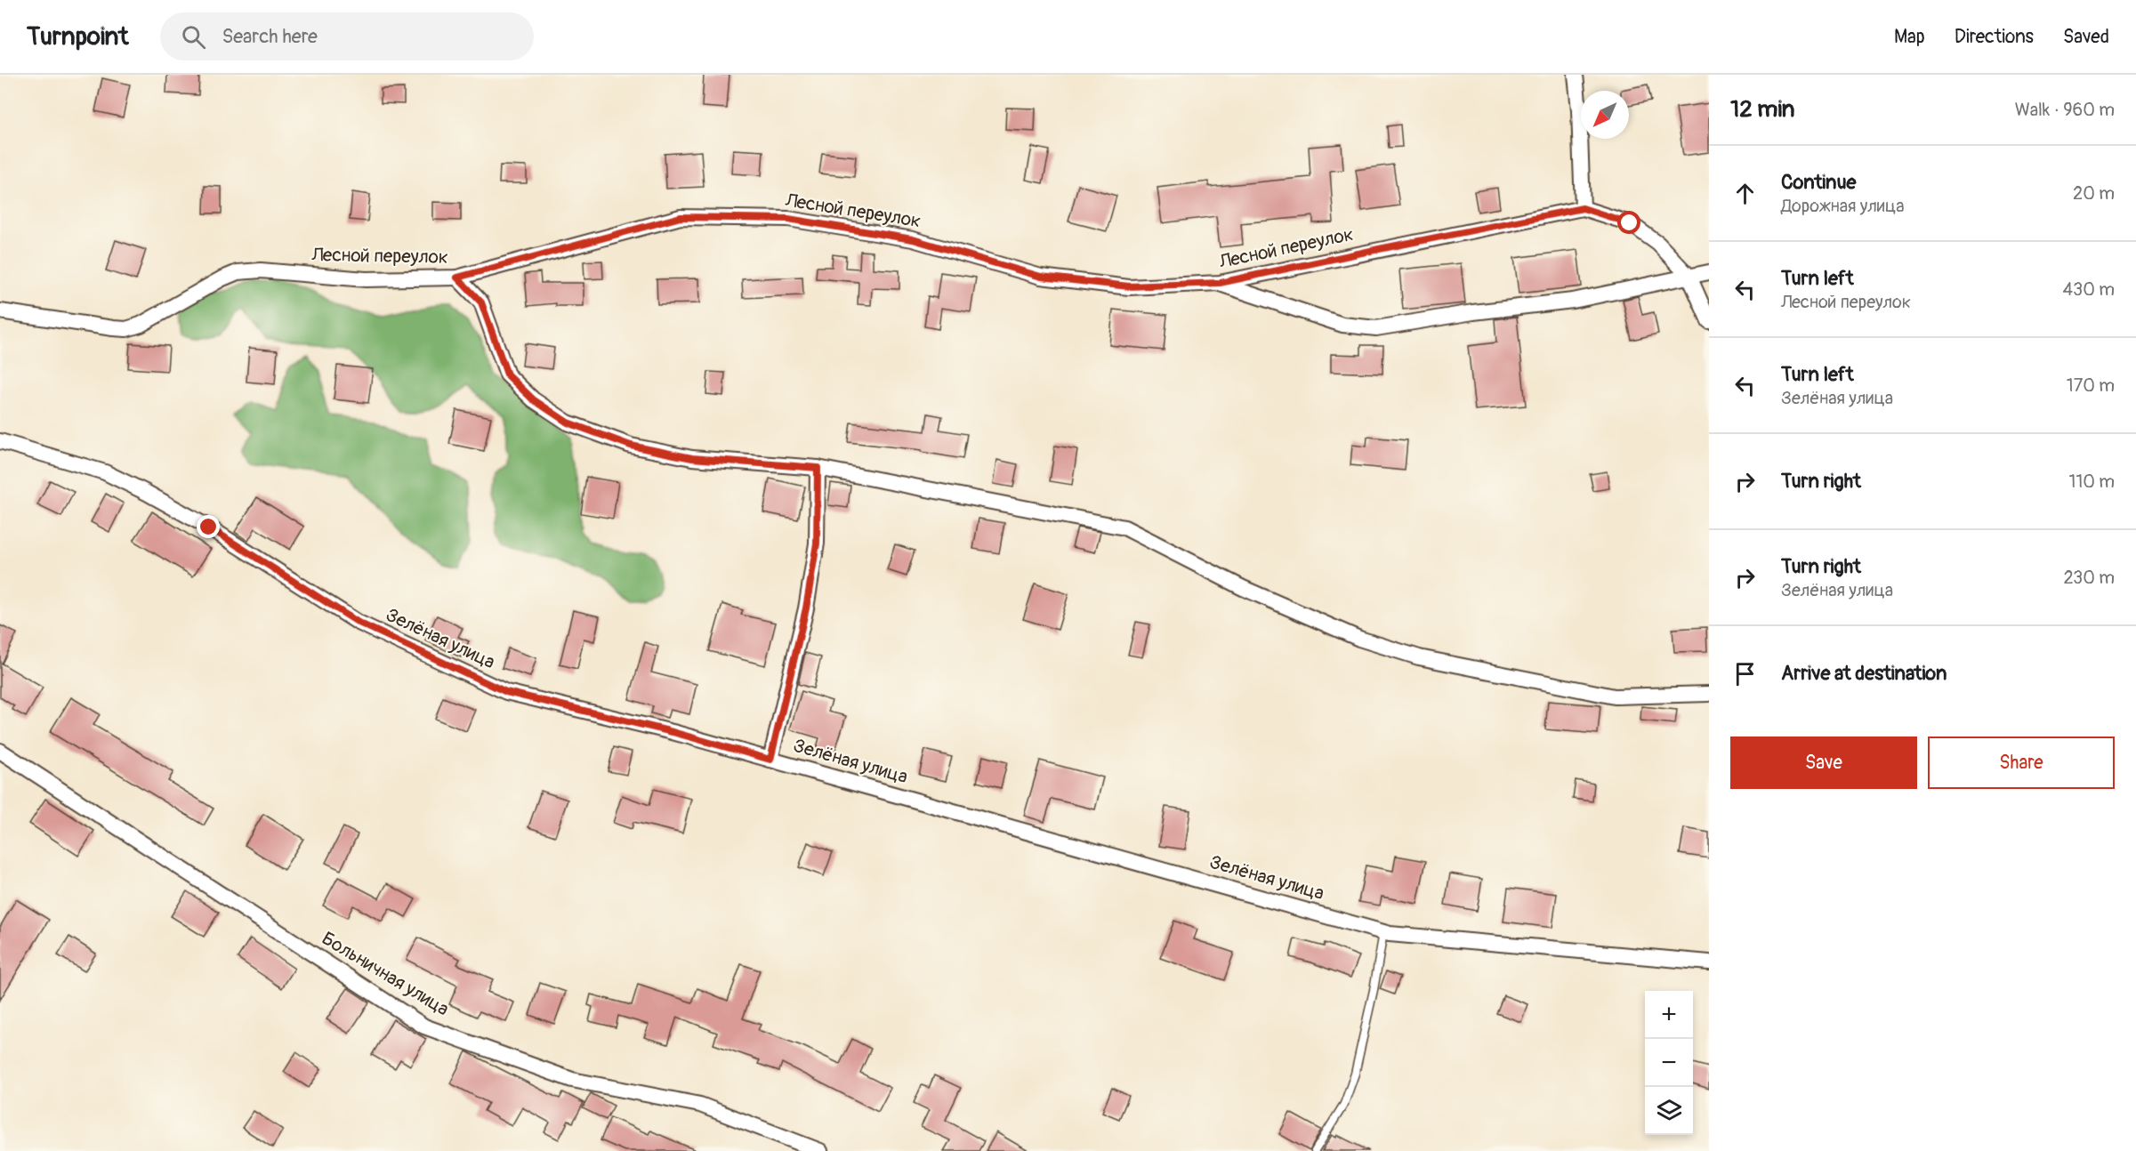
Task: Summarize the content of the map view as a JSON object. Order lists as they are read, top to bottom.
{
  "streets": {
    "street": ["Лесной переулок", "Зелёная улица", "Больничная улица"]
  },
  "north": "bottom left",
  "page": {
    "header": "Turnpoint",
    "search": "Search here",
    "nav": ["Map", "Directions", "Saved"],
    "heading": ["12 min", "Walk · 960 m"],
    "list": [
      ["Continue", "Дорожная улица", "20 m"],
      ["Turn left", "Лесной переулок", "430 m"],
      ["Turn left", "Зелёная улица", "170 m"],
      ["Turn right", "110 m"],
      ["Turn right", "Зелёная улица", "230 m"],
      "Arrive at destination"
    ],
    "buttons": ["Save", "Share"],
    "map_buttons": ["+", "−"]
  }
}
